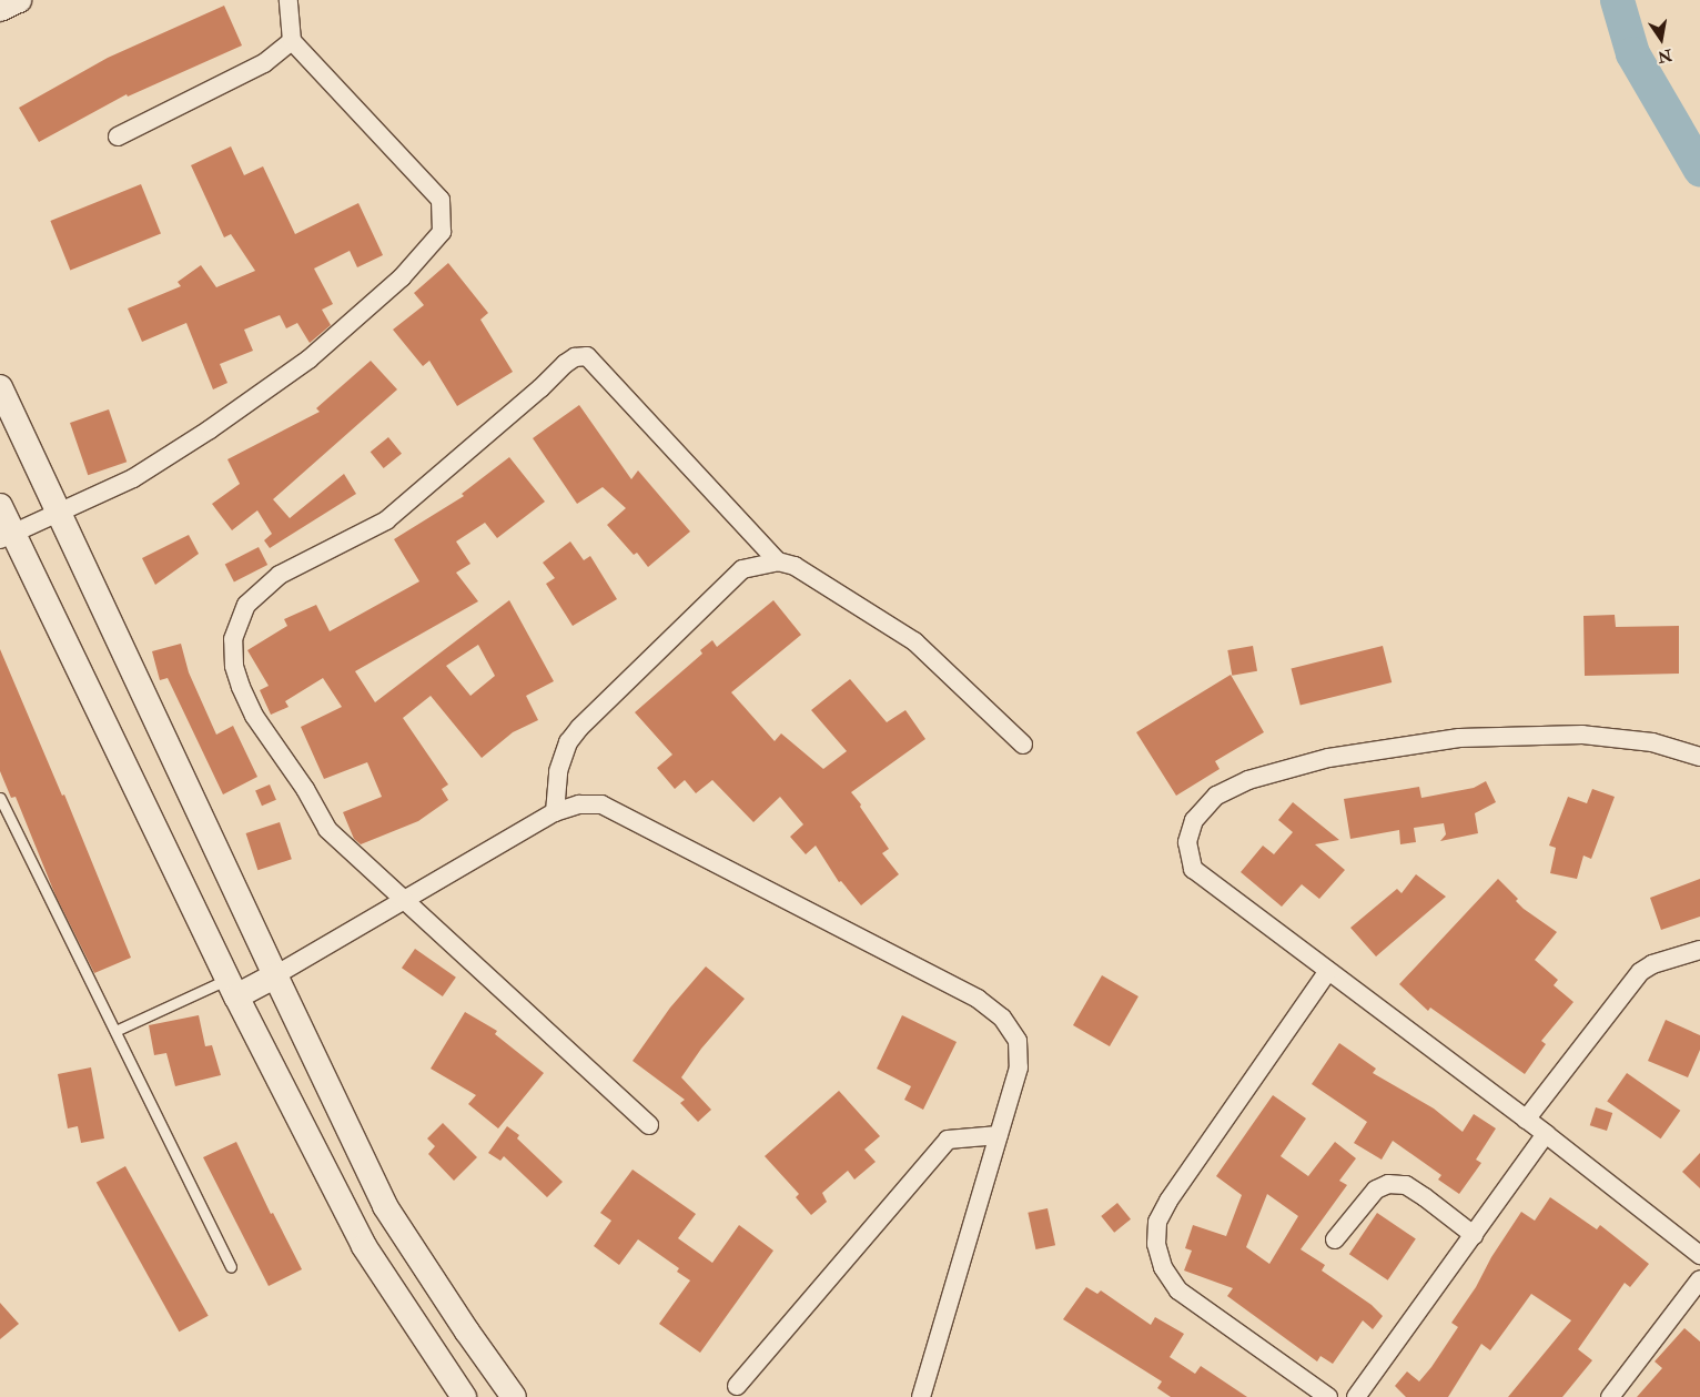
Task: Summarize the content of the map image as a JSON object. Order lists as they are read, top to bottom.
{
  "north": "bottom"
}
